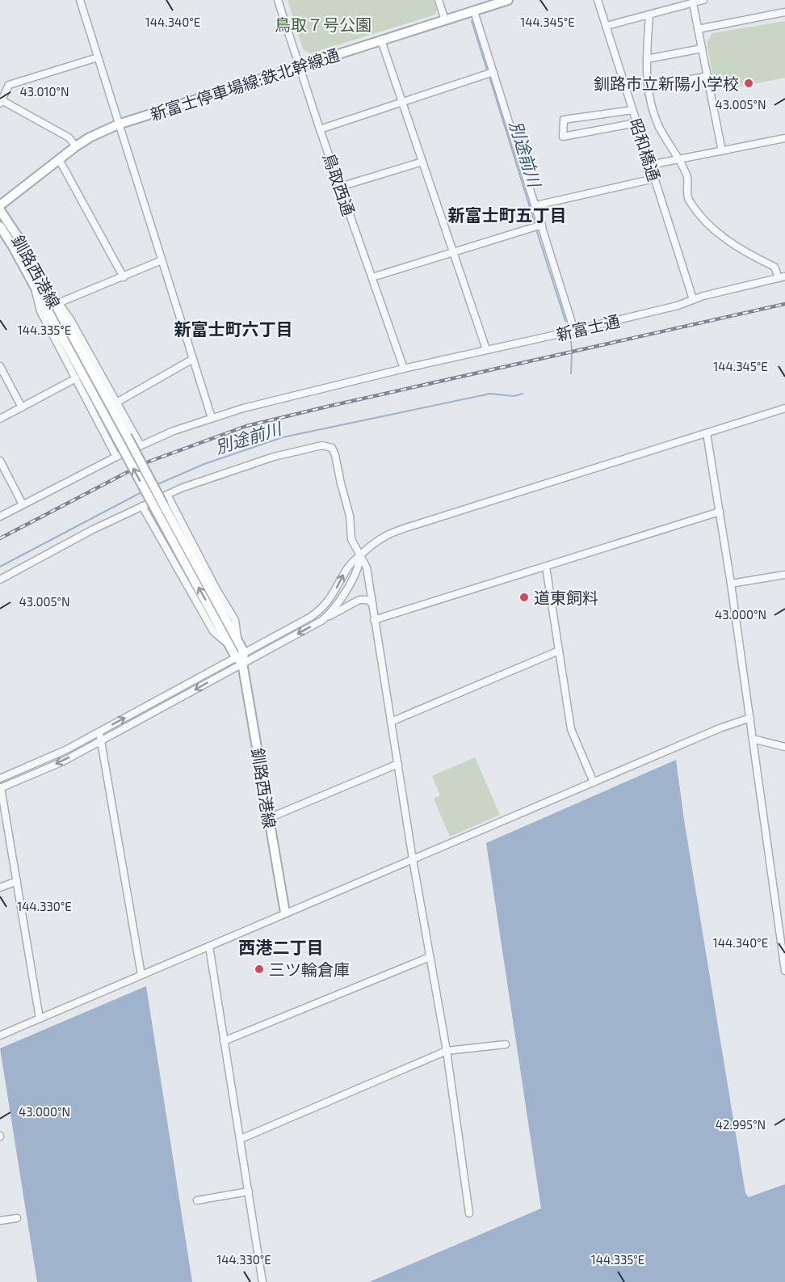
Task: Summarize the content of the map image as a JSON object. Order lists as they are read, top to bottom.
{
  "streets": {
    "main road": ["新富士停車場線:鉄北幹線通", "釧路西港線"],
    "street": ["昭和橋通", "鳥取西通", "新富士通"]
  },
  "crossings": [
    ["新富士停車場線:鉄北幹線通", "鳥取西通"],
    ["昭和橋通", "新富士通"],
    ["鳥取西通", "新富士通"]
  ],
  "districts": ["新富士町五丁目", "新富士町六丁目", "西港二丁目"],
  "water": ["別途前川"],
  "parks": ["鳥取７号公園"],
  "places": ["釧路市立新陽小学校", "道東飼料", "三ツ輪倉庫"],
  "coordinates": [
    "144.340°E",
    "144.345°E",
    "43.010°N",
    "43.005°N",
    "144.335°E",
    "43.000°N",
    "144.330°E",
    "42.995°N"
  ]
}
